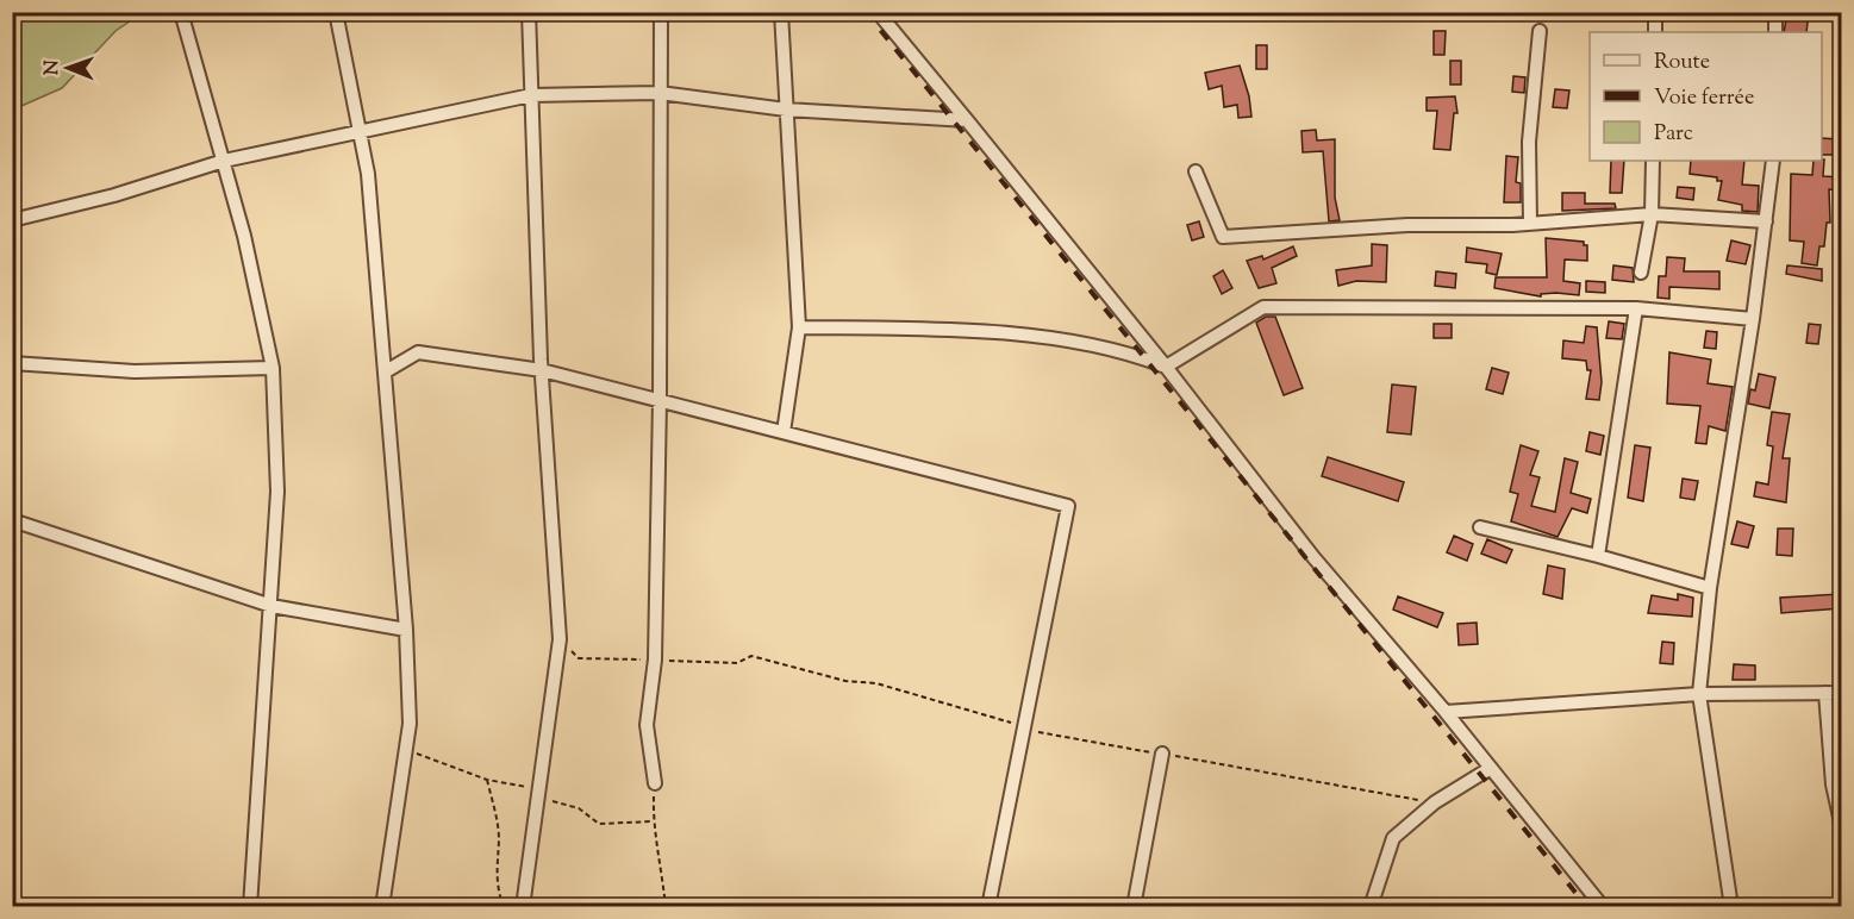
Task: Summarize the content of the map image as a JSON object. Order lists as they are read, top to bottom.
{
  "legend": ["Route", "Voie ferrée", "Parc"],
  "north": "left"
}
